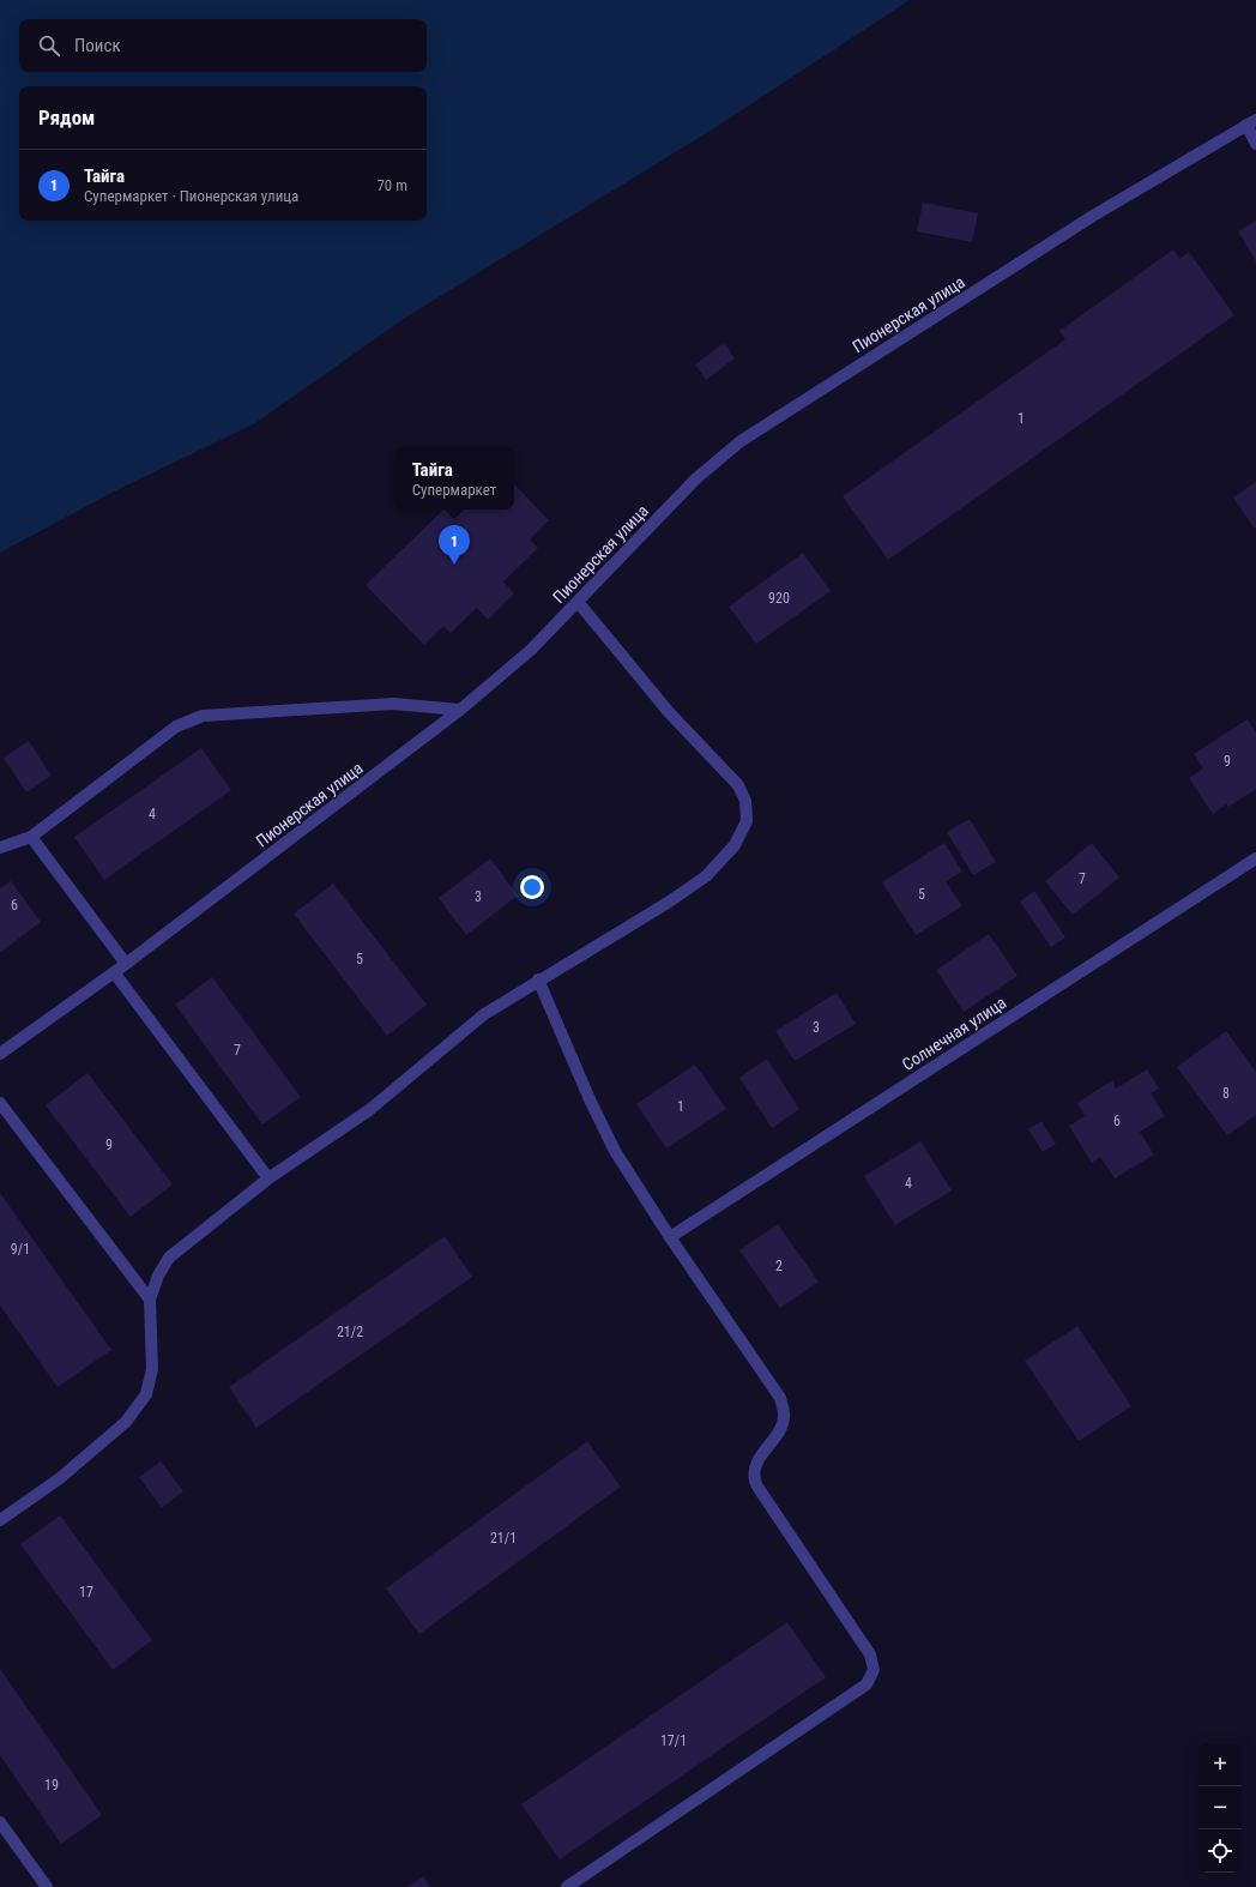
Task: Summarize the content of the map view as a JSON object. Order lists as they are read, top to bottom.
{
  "streets": {
    "street": ["Пионерская улица", "Солнечная улица"]
  },
  "house_numbers": [
    "1",
    "920",
    "9",
    "4",
    "7",
    "5",
    "3",
    "6",
    "5",
    "3",
    "7",
    "8",
    "1",
    "6",
    "9",
    "4",
    "9/1",
    "2",
    "21/2",
    "21/1",
    "17",
    "17/1",
    "19"
  ],
  "page": {
    "search": "Поиск",
    "heading": "Рядом",
    "list": [
      {
        "mark": "1",
        "name": "Тайга",
        "note": "Супермаркет · Пионерская улица",
        "value": "70 m"
      }
    ],
    "popup": ["Тайга", "Супермаркет"],
    "pins": "1",
    "map_buttons": ["+", "−"]
  }
}
